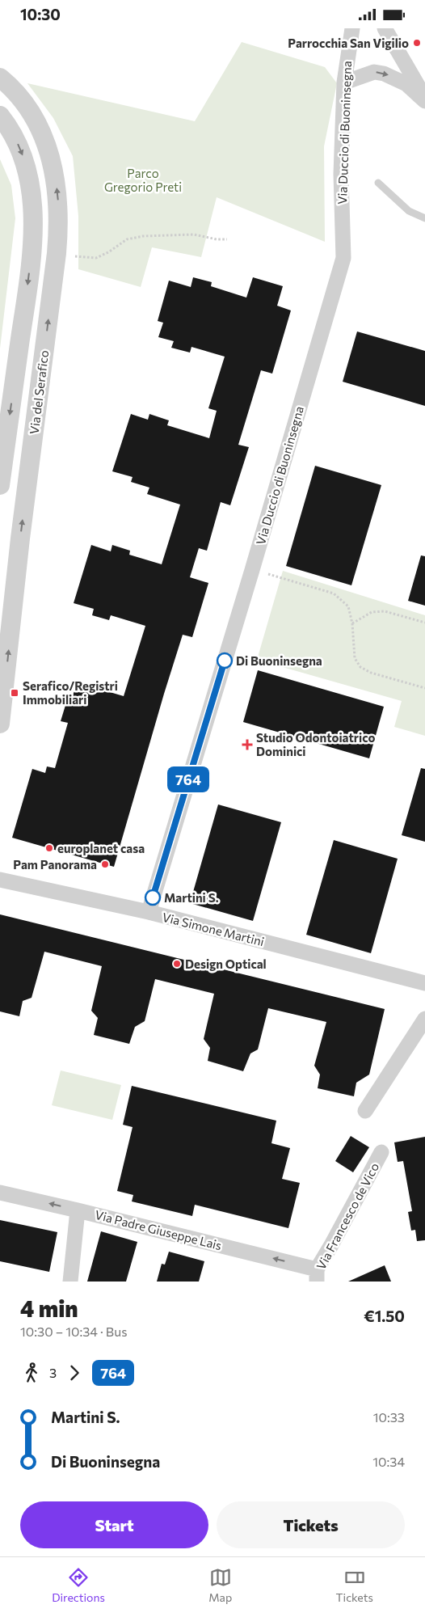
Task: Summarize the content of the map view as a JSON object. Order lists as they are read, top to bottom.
{
  "streets": {
    "street": [
      "Via Duccio di Buoninsegna",
      "Via del Serafico",
      "Via Simone Martini",
      "Via Francesco de Vico",
      "Via Padre Giuseppe Lais"
    ]
  },
  "crossings": [
    ["Via Duccio di Buoninsegna", "Via Simone Martini"],
    ["Via Francesco de Vico", "Via Padre Giuseppe Lais"]
  ],
  "one_way": ["Via Padre Giuseppe Lais"],
  "parks": ["Parco Gregorio Preti"],
  "places": {
    "other": [
      "Parrocchia San Vigilio",
      "Di Buoninsegna",
      "europlanet casa",
      "Pam Panorama",
      "Martini S.",
      "Design Optical"
    ],
    "transit": ["Serafico/Registri Immobiliari"],
    "health": ["Studio Odontoiatrico Dominici"]
  },
  "lines": ["bus line 764"],
  "page": {
    "status": "10:30",
    "on_map": "764",
    "heading": ["4 min", "10:30 – 10:34 · Bus", "€1.50"],
    "legs": ["3", "764"],
    "list": [
      {
        "name": "Martini S.",
        "value": "10:33"
      },
      {
        "name": "Di Buoninsegna",
        "value": "10:34"
      }
    ],
    "buttons": ["Start", "Tickets"],
    "tabs": ["Directions", "Map", "Tickets"]
  }
}
